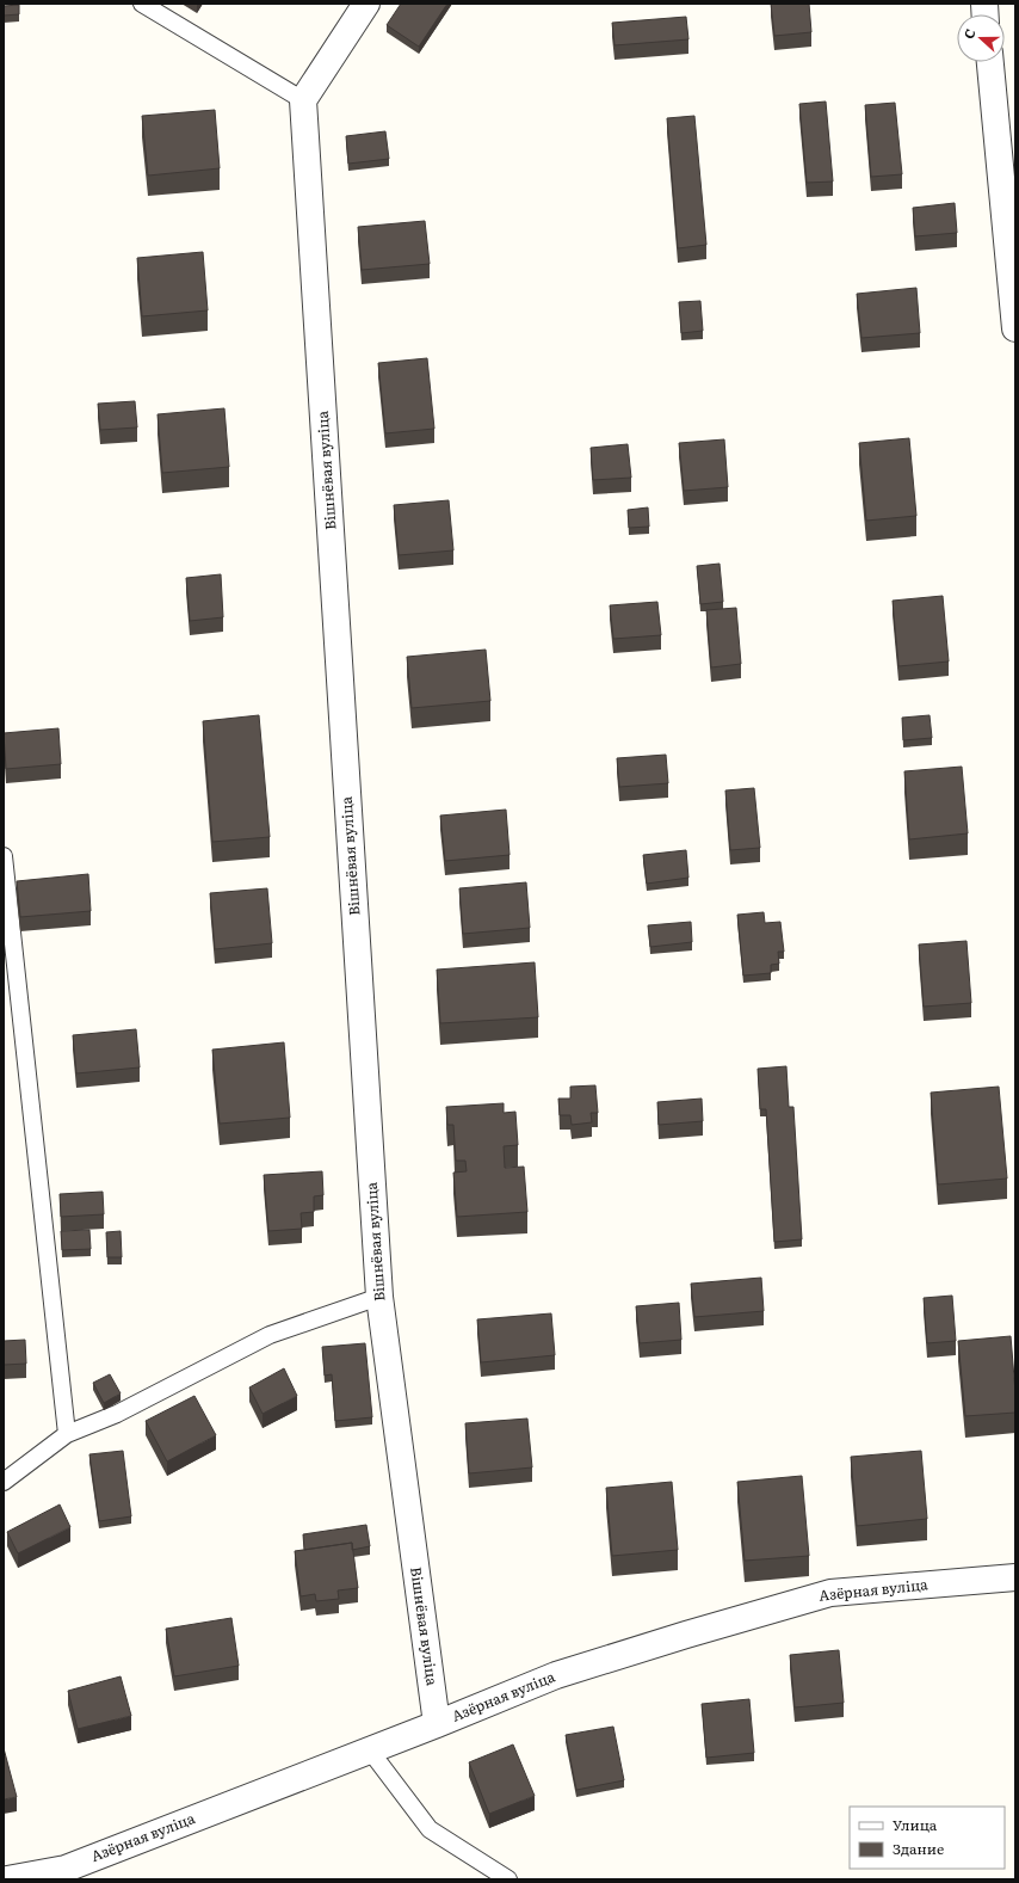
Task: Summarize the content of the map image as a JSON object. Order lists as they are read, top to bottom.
{
  "streets": {
    "street": ["Вішнёвая вуліца", "Азёрная вуліца"]
  },
  "crossings": [
    ["Вішнёвая вуліца", "Азёрная вуліца"]
  ],
  "legend": ["Улица", "Здание"],
  "north": "left"
}
